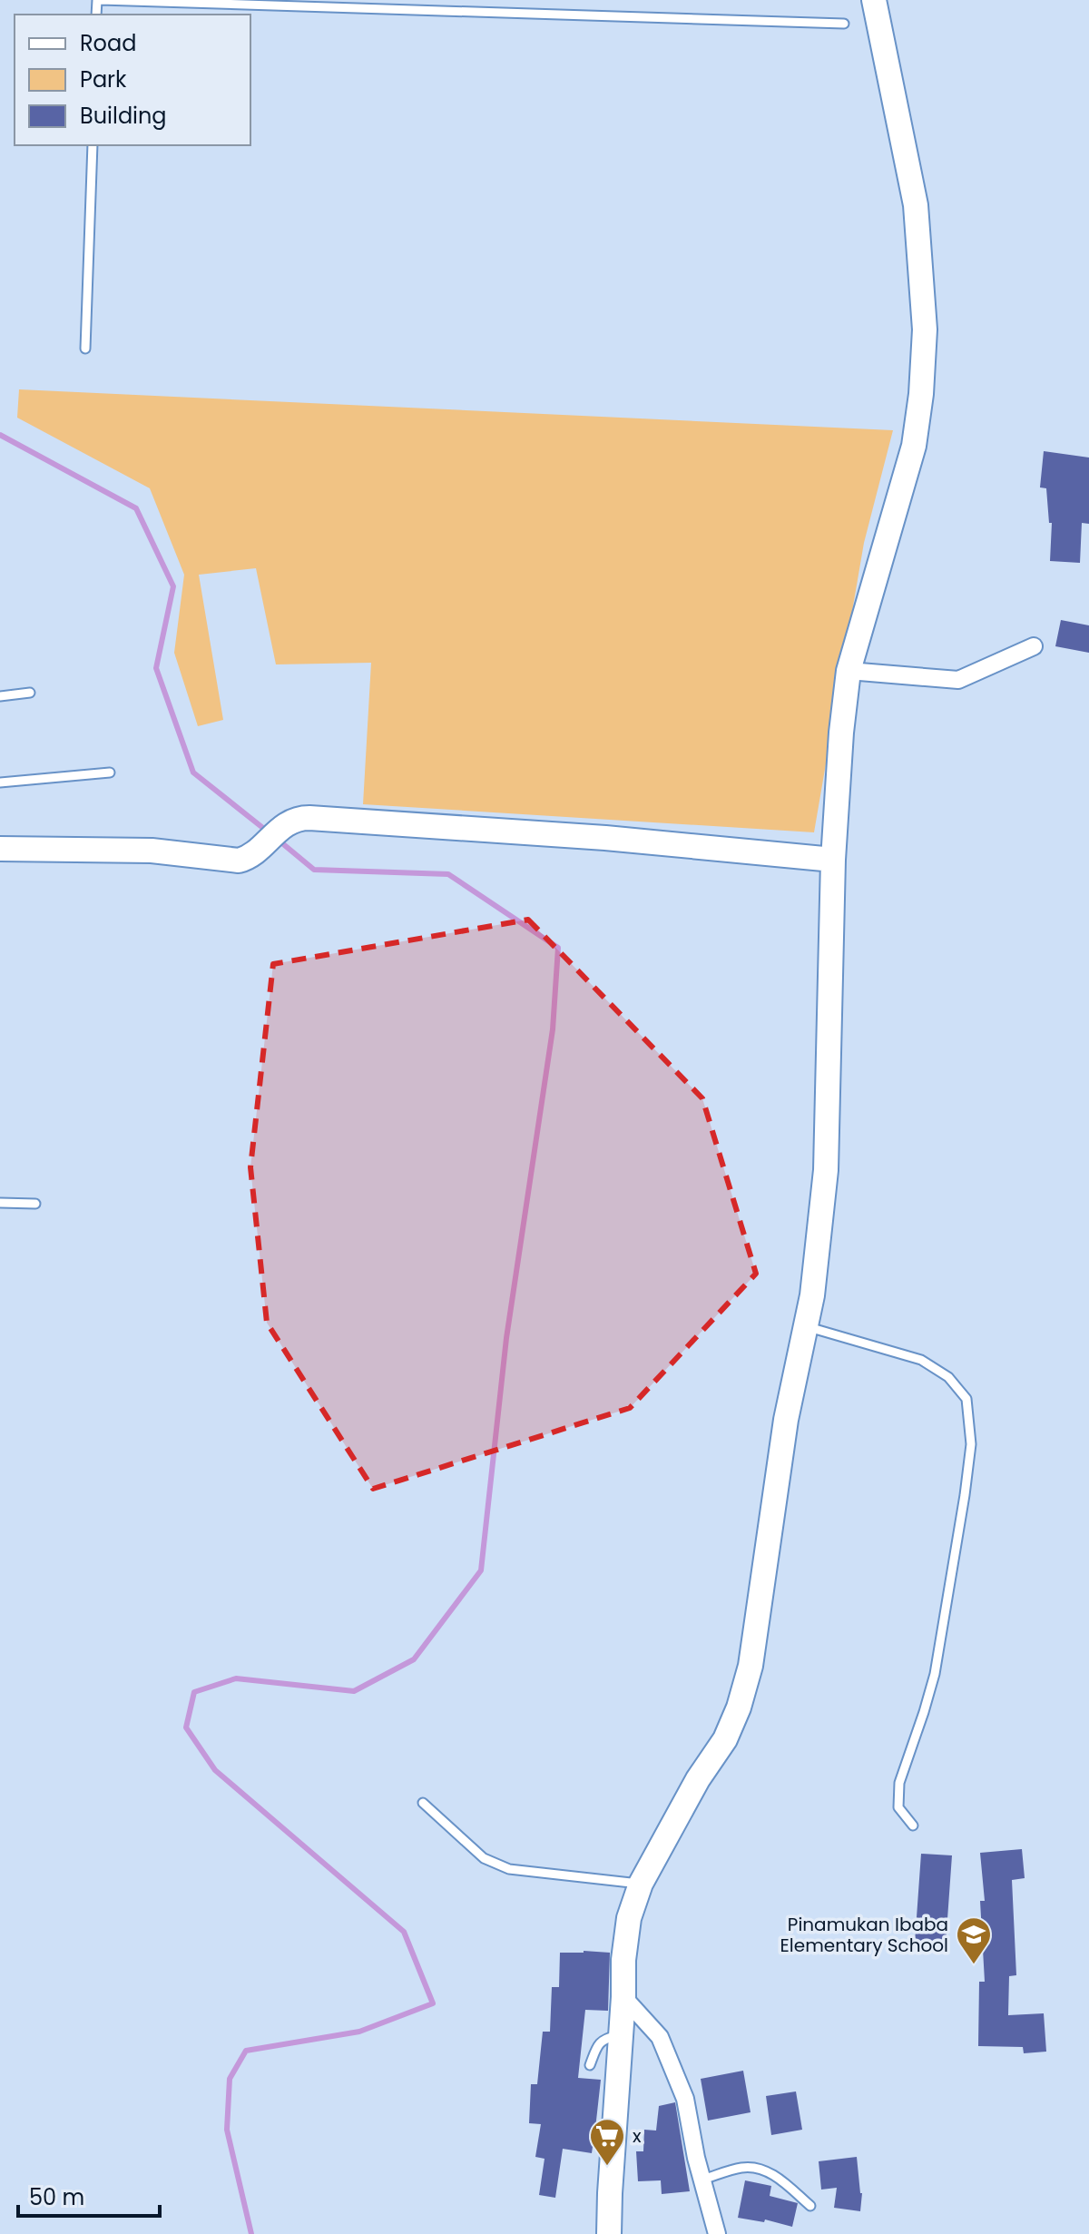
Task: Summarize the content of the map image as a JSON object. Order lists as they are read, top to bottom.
{
  "places": {
    "school or university": ["Pinamukan Ibaba Elementary School"],
    "supermarket": ["x"]
  },
  "legend": ["Road", "Park", "Building"],
  "scale_bar": "50 m"
}
